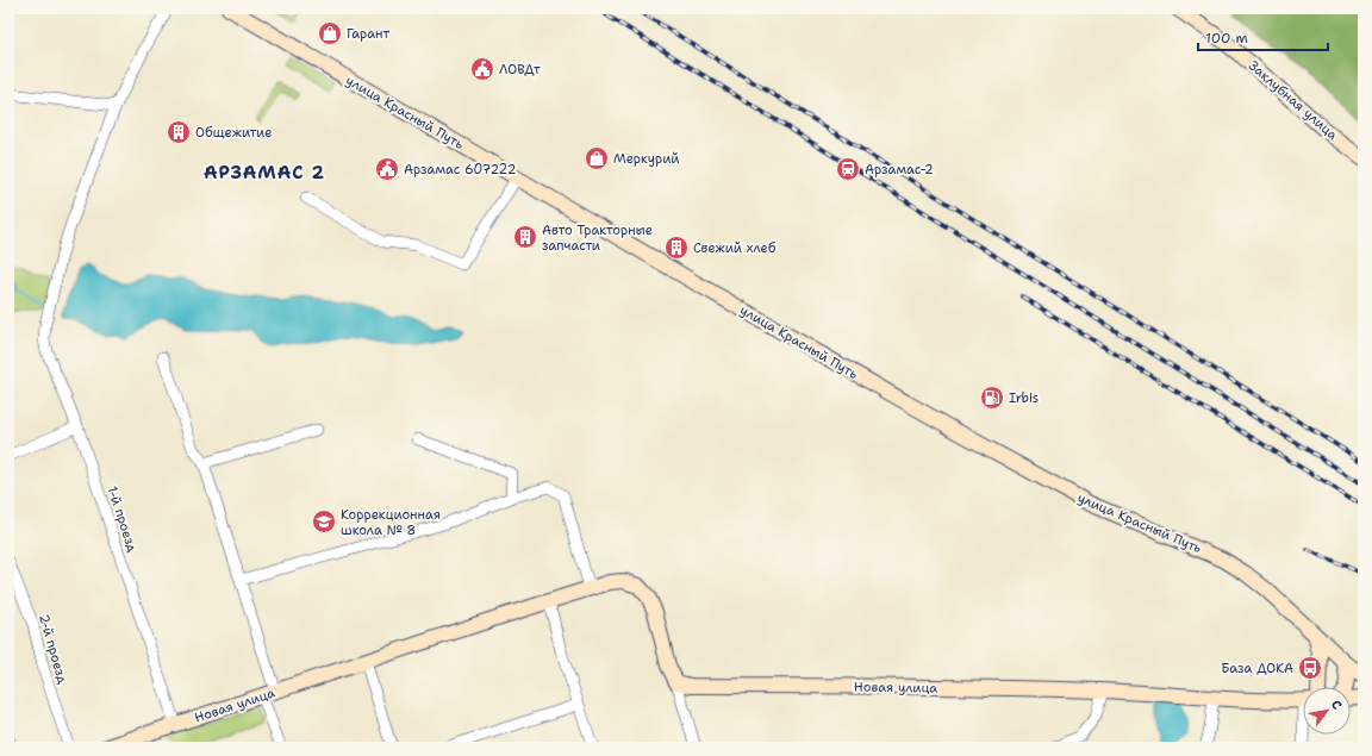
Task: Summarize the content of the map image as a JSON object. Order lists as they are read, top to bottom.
{
  "streets": {
    "main road": ["Заклубная улица", "улица Красный Путь", "Новая улица"],
    "street": ["1-й проезд", "2-й проезд"]
  },
  "crossings": [
    ["1-й проезд", "Новая улица"]
  ],
  "districts": ["АРЗАМАС 2"],
  "places": {
    "shop": ["Гарант", "Меркурий"],
    "public building": ["ЛОВДт", "Арзамас 607222"],
    "building": ["Общежитие", "Авто Тракторные запчасти", "Свежий хлеб"],
    "station": ["Арзамас-2"],
    "fuel station": ["Irbis"],
    "school or university": ["Коррекционная школа № 8"],
    "bus stop": ["База ДОКА"]
  },
  "scale_bar": "100 m",
  "north": "top right"
}
